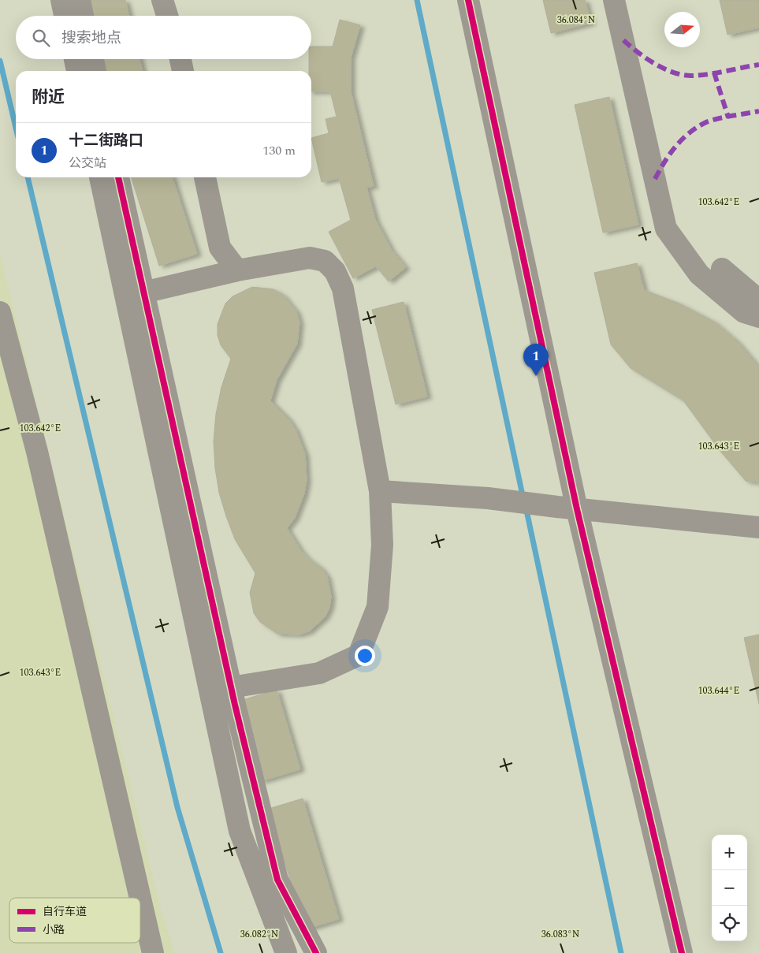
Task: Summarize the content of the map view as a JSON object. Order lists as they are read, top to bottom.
{
  "legend": ["自行车道", "小路"],
  "north": "right",
  "page": {
    "search": "搜索地点",
    "heading": "附近",
    "list": [
      {
        "mark": "1",
        "name": "十二街路口",
        "note": "公交站",
        "value": "130 m"
      }
    ],
    "pins": "1",
    "map_buttons": ["+", "−"]
  },
  "coordinates": [
    "36.084°N",
    "103.642°E",
    "103.643°E",
    "103.644°E",
    "36.082°N",
    "36.083°N"
  ]
}
